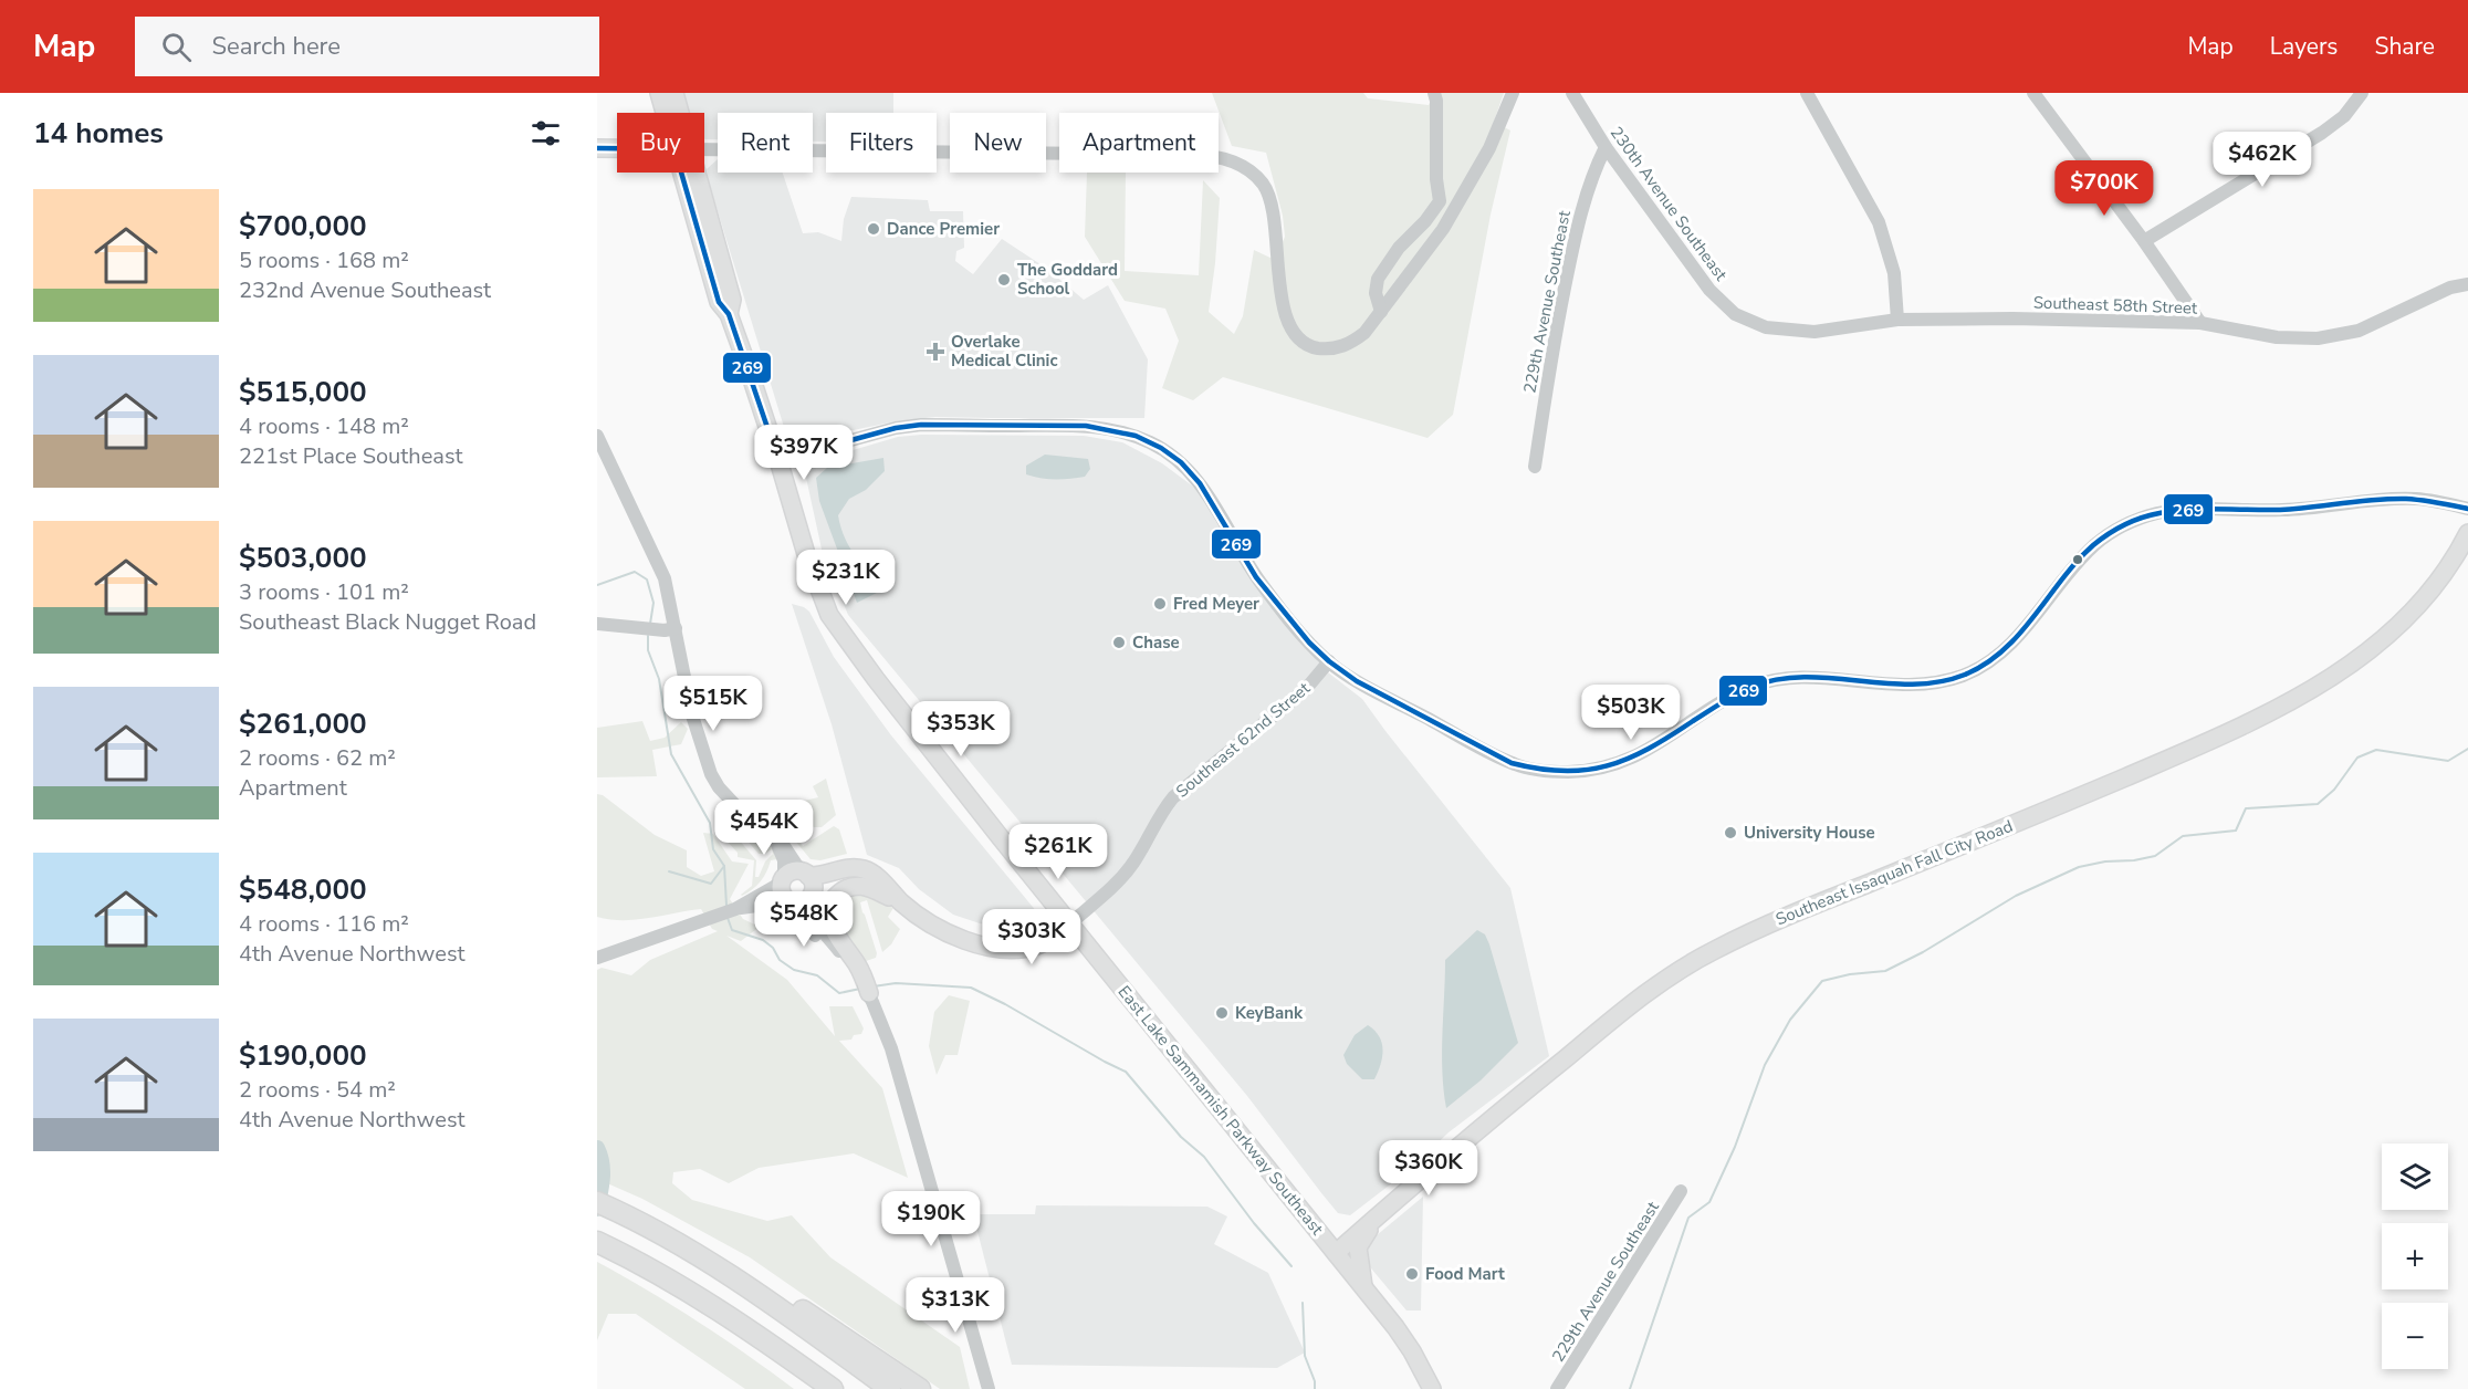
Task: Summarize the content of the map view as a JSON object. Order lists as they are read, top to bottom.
{
  "streets": {
    "main road": ["Southeast 62nd Street", "Southeast Issaquah Fall City Road", "East Lake Sammamish Parkway Southeast"],
    "street": ["230th Avenue Southeast", "229th Avenue Southeast", "Southeast 58th Street"]
  },
  "crossings": [
    ["230th Avenue Southeast", "229th Avenue Southeast"],
    ["230th Avenue Southeast", "Southeast 58th Street"],
    ["Southeast 62nd Street", "East Lake Sammamish Parkway Southeast"],
    ["Southeast Issaquah Fall City Road", "East Lake Sammamish Parkway Southeast"]
  ],
  "places": {
    "other": [
      "Dance Premier",
      "The Goddard School",
      "Fred Meyer",
      "Chase",
      "University House",
      "KeyBank",
      "Food Mart"
    ],
    "health": ["Overlake Medical Clinic"]
  },
  "lines": ["transit line 269"],
  "page": {
    "header": "Map",
    "search": "Search here",
    "nav": ["Map", "Layers", "Share"],
    "heading": "14 homes",
    "chip": [
      "Buy",
      "Rent",
      "Filters",
      "New",
      "Apartment"
    ],
    "price": [
      "$462K",
      "$700K",
      "$397K",
      "$231K",
      "$515K",
      "$503K",
      "$353K",
      "$454K",
      "$261K",
      "$548K",
      "$303K",
      "$360K",
      "$190K",
      "$313K"
    ],
    "list": [
      {
        "name": "$700,000",
        "note": "5 rooms · 168 m² · 232nd Avenue Southeast"
      },
      {
        "name": "$515,000",
        "note": "4 rooms · 148 m² · 221st Place Southeast"
      },
      {
        "name": "$503,000",
        "note": "3 rooms · 101 m² · Southeast Black Nugget Road"
      },
      {
        "name": "$261,000",
        "note": "2 rooms · 62 m² · Apartment"
      },
      {
        "name": "$548,000",
        "note": "4 rooms · 116 m² · 4th Avenue Northwest"
      },
      {
        "name": "$190,000",
        "note": "2 rooms · 54 m² · 4th Avenue Northwest"
      }
    ],
    "map_buttons": ["+", "−"]
  }
}
